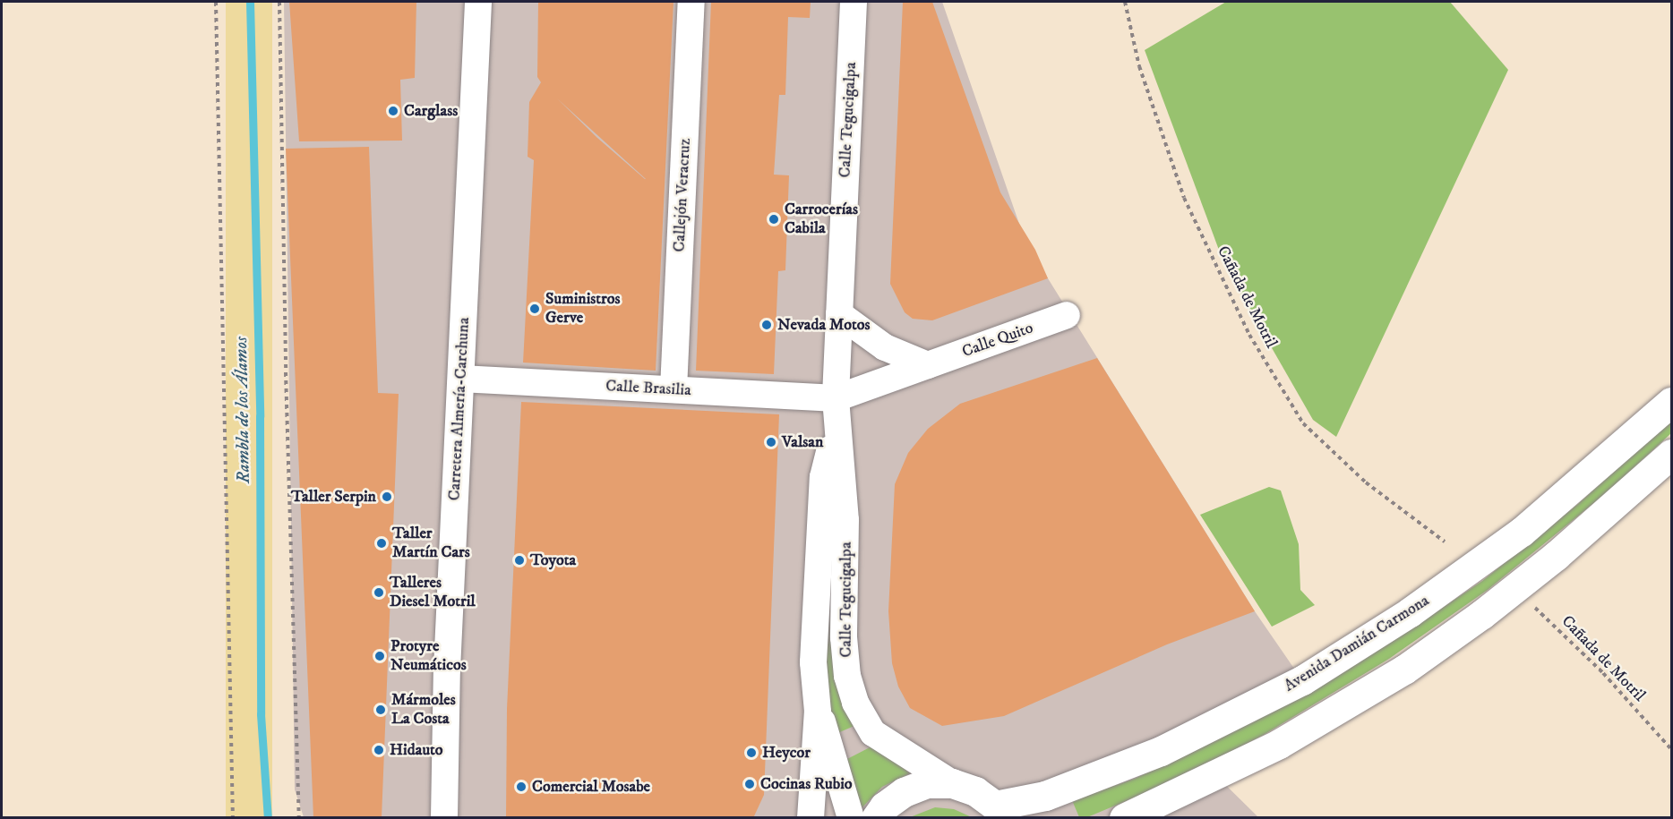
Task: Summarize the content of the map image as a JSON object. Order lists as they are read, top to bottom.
{
  "streets": {
    "main road": ["Avenida Damián Carmona"],
    "street": [
      "Calle Tegucigalpa",
      "Callejón Veracruz",
      "Calle Quito",
      "Calle Brasilia",
      "Carretera Almería-Carchuna"
    ],
    "path": ["Cañada de Motril"]
  },
  "crossings": [
    ["Calle Tegucigalpa", "Calle Quito"],
    ["Calle Tegucigalpa", "Calle Brasilia"],
    ["Callejón Veracruz", "Calle Brasilia"],
    ["Calle Quito", "Calle Brasilia"],
    ["Calle Brasilia", "Carretera Almería-Carchuna"]
  ],
  "water": ["Rambla de los Álamos"],
  "places": [
    "Carglass",
    "Carrocerías Cabila",
    "Suministros Gerve",
    "Nevada Motos",
    "Valsan",
    "Taller Serpin",
    "Taller Martín Cars",
    "Toyota",
    "Talleres Diesel Motril",
    "Protyre Neumáticos",
    "Mármoles La Costa",
    "Hidauto",
    "Heycor",
    "Cocinas Rubio",
    "Comercial Mosabe"
  ]
}
